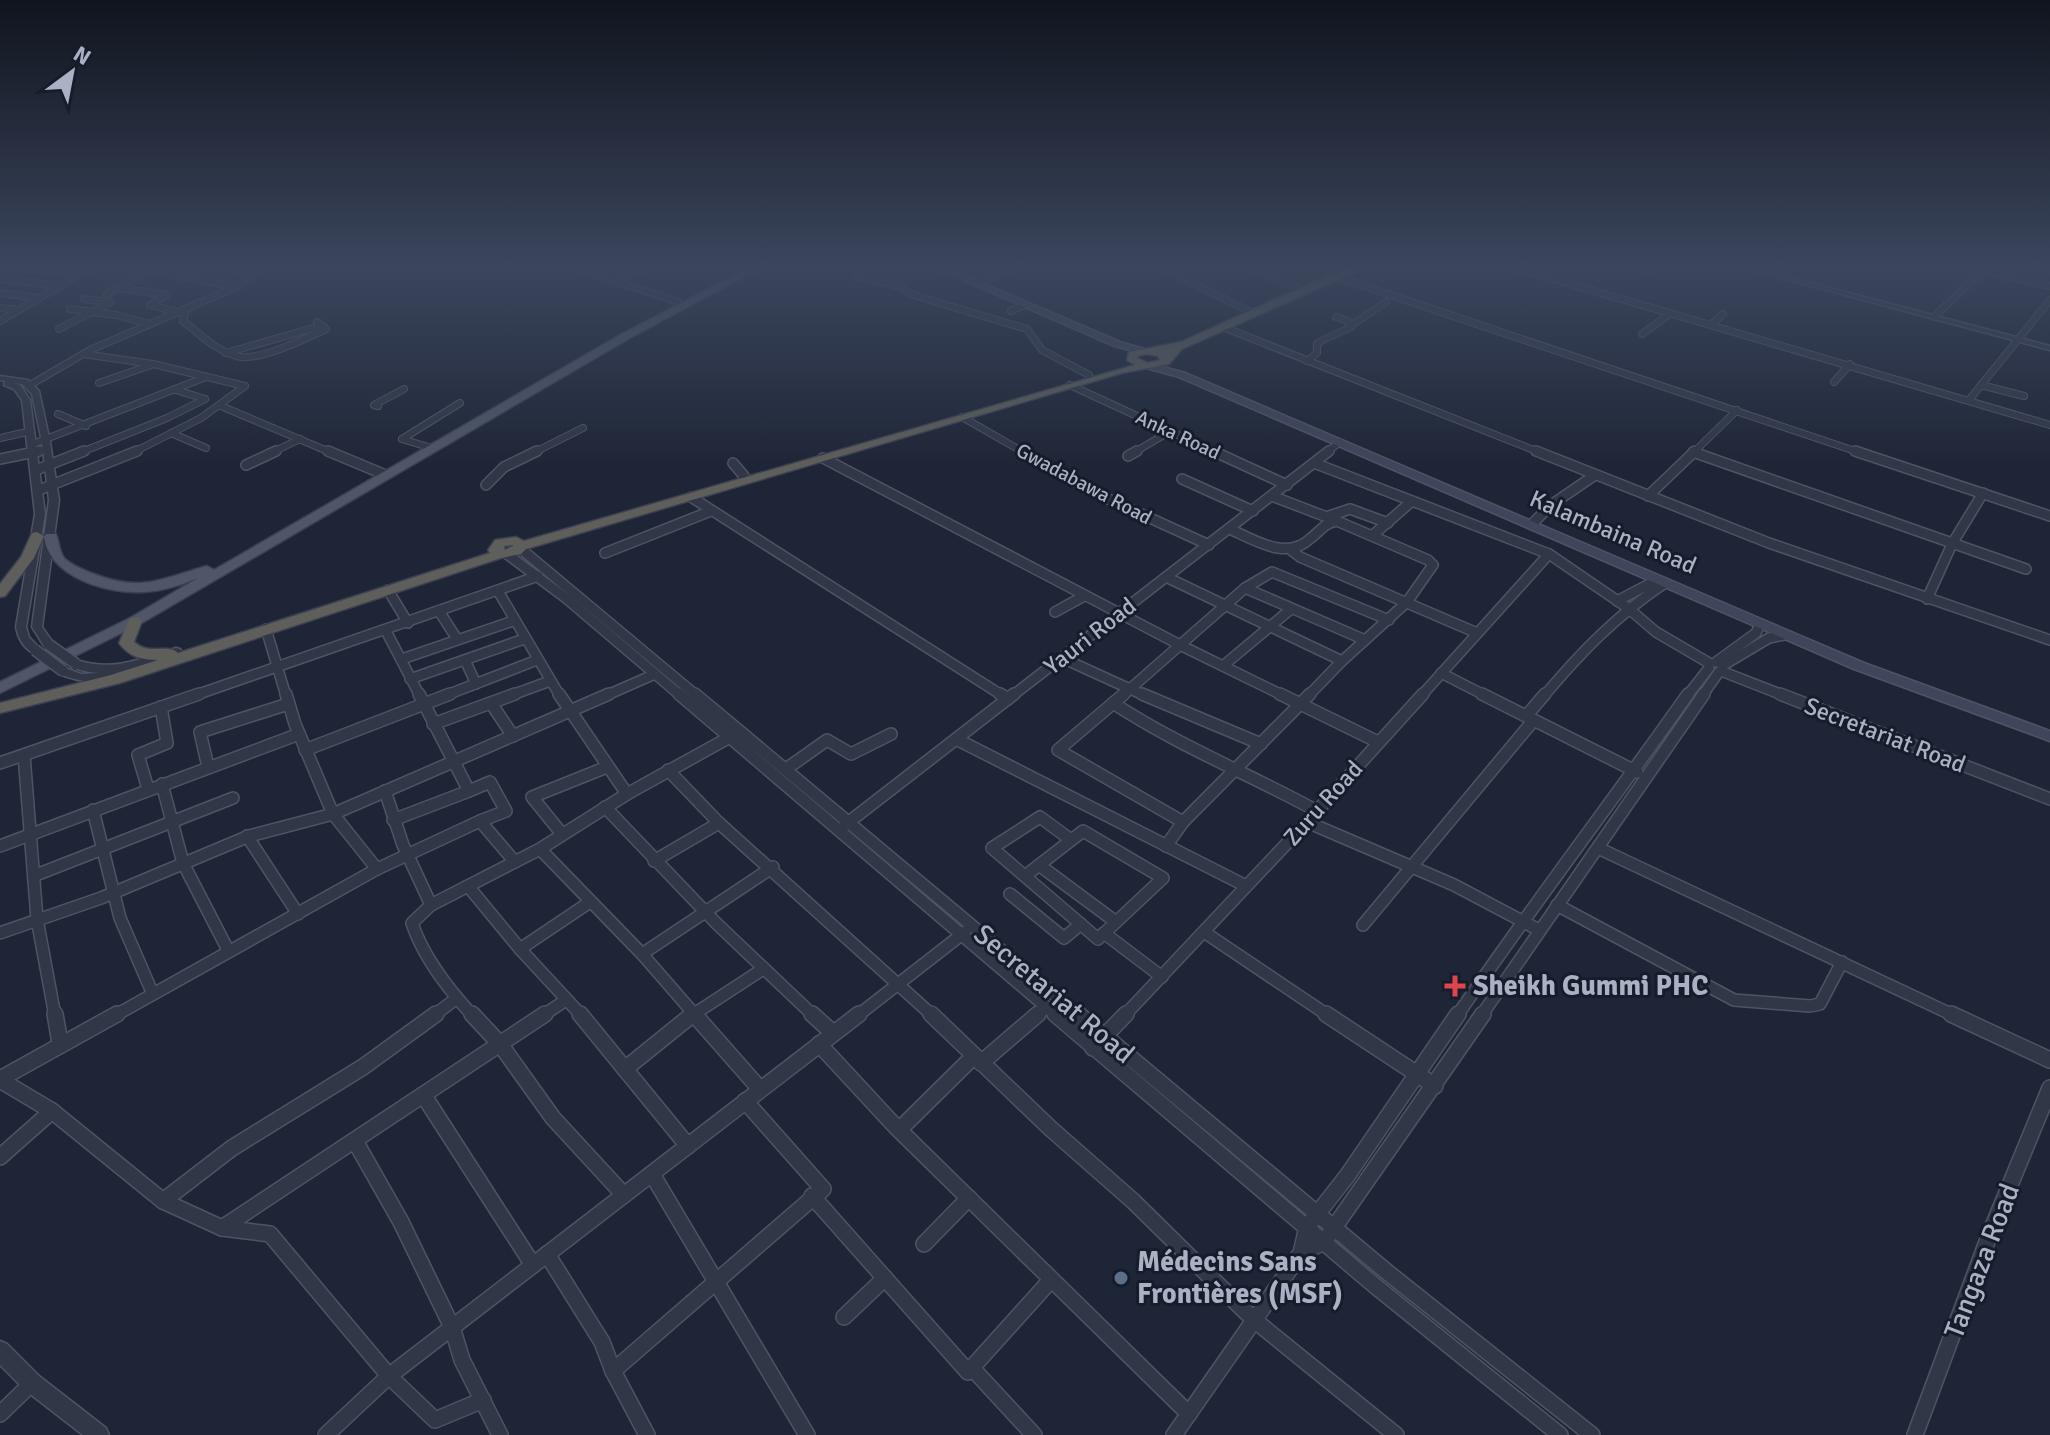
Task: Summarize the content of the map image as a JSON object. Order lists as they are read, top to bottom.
{
  "streets": {
    "main road": ["Kalambaina Road"],
    "street": [
      "Anka Road",
      "Gwadabawa Road",
      "Yauri Road",
      "Secretariat Road",
      "Zuru Road",
      "Tangaza Road"
    ]
  },
  "crossings": [
    ["Anka Road", "Yauri Road"],
    ["Gwadabawa Road", "Yauri Road"],
    ["Yauri Road", "Secretariat Road"],
    ["Secretariat Road", "Zuru Road"]
  ],
  "places": {
    "health": ["Sheikh Gummi PHC"],
    "other": ["Médecins Sans Frontières (MSF)"]
  },
  "north": "top right"
}
